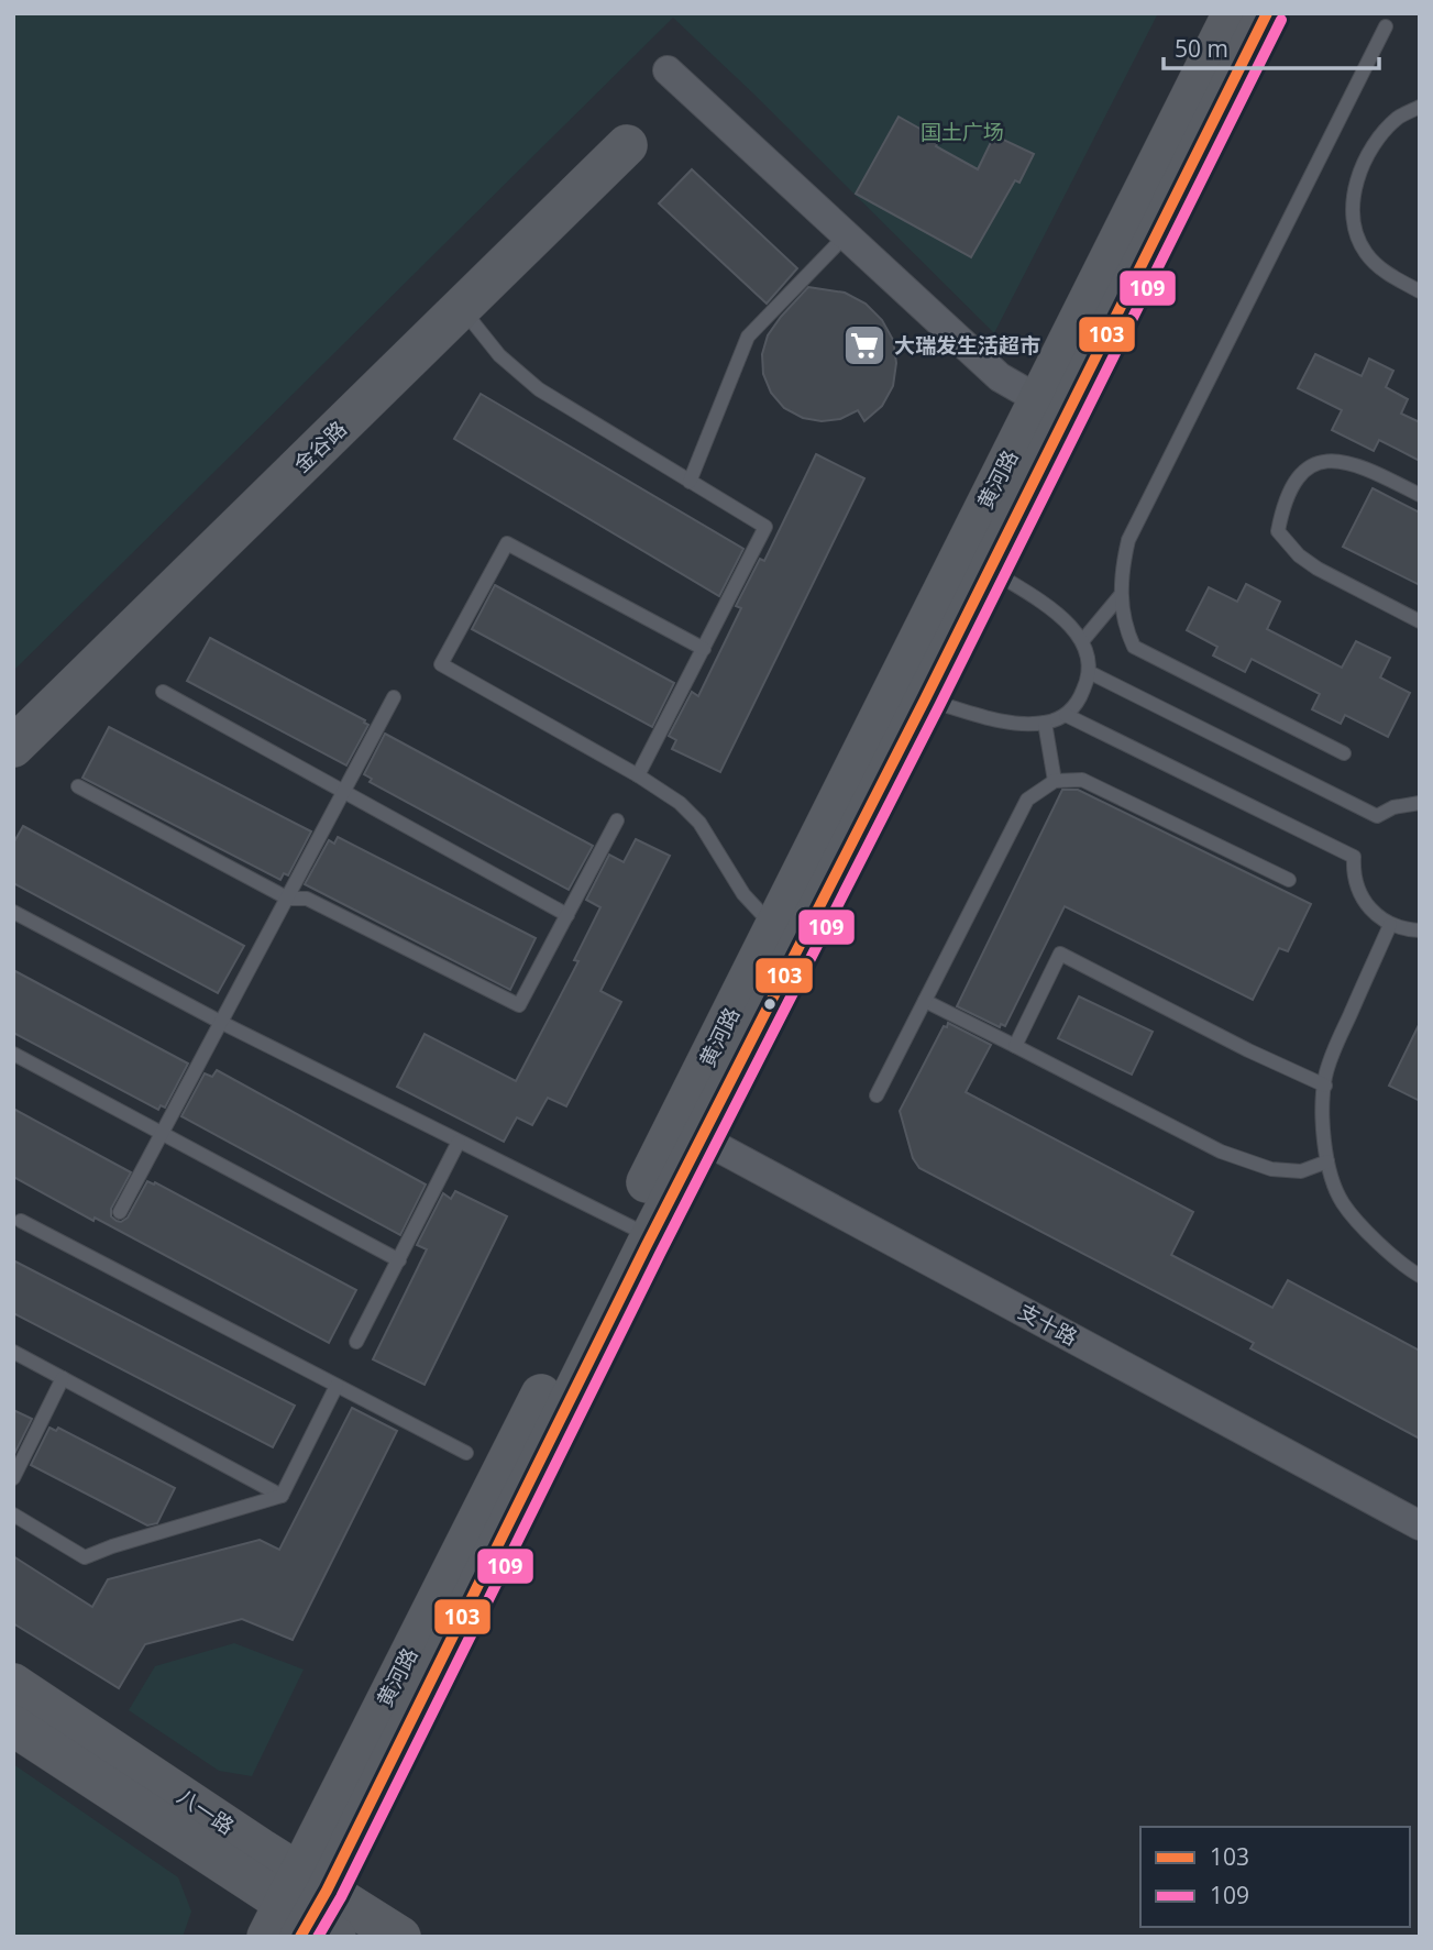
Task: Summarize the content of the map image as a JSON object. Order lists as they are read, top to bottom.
{
  "streets": {
    "main road": ["金谷路", "黄河路", "八一路"],
    "street": ["支十路"]
  },
  "crossings": [
    ["黄河路", "支十路"],
    ["黄河路", "八一路"]
  ],
  "parks": ["国土广场"],
  "places": {
    "supermarket": ["大瑞发生活超市"]
  },
  "lines": ["transit line 103", "transit line 109"],
  "legend": ["103", "109"],
  "scale_bar": "50 m"
}
